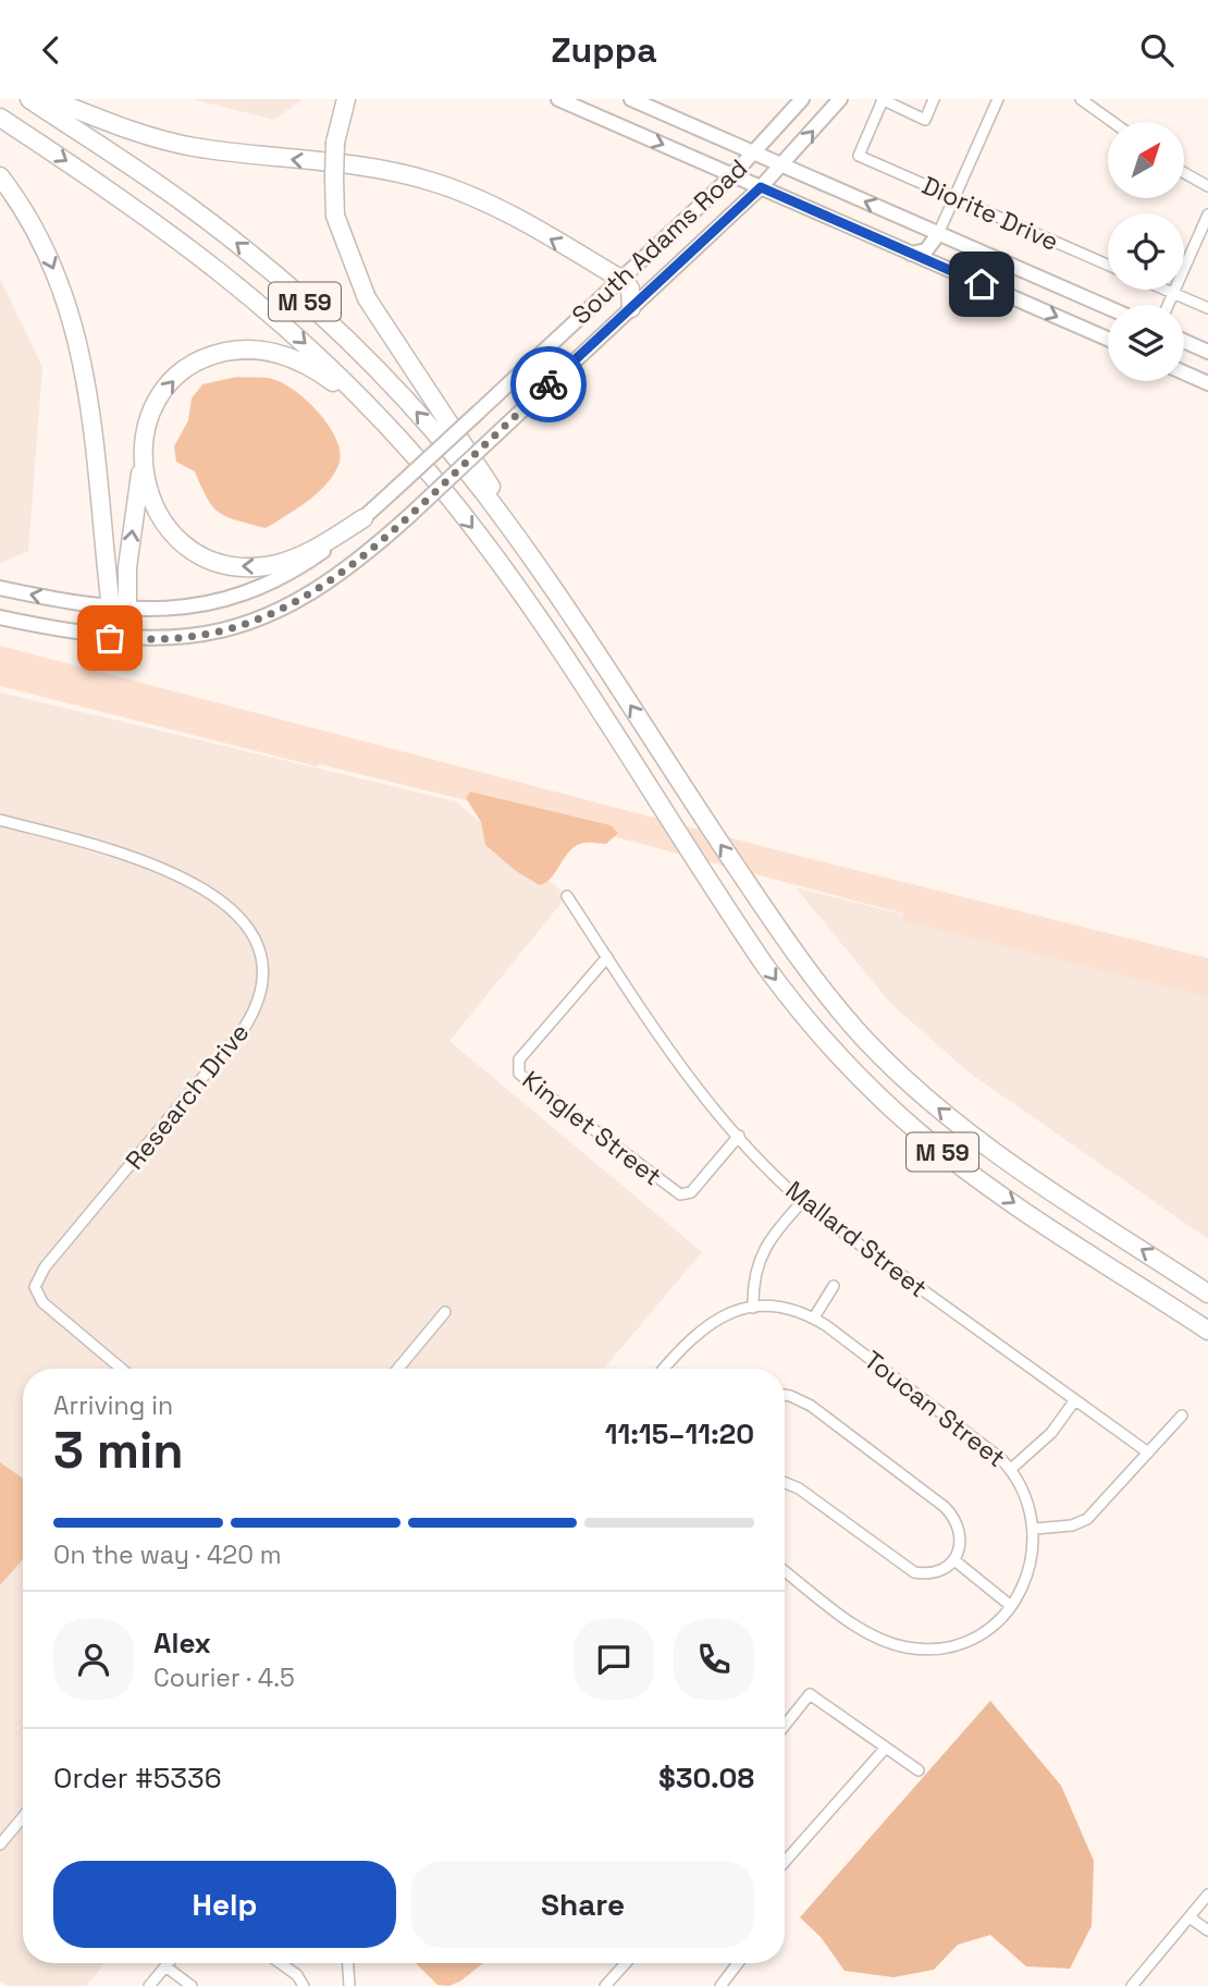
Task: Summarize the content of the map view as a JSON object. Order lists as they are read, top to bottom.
{
  "streets": {
    "highway": ["M 59"],
    "main road": ["South Adams Road"],
    "street": [
      "Diorite Drive",
      "Research Drive",
      "Kinglet Street",
      "Mallard Street",
      "Toucan Street"
    ]
  },
  "crossings": [
    ["Kinglet Street", "Mallard Street"]
  ],
  "north": "top right",
  "page": {
    "header": "Zuppa",
    "heading": ["3 min", "Arriving in", "11:15–11:20"],
    "panel": [
      "Alex",
      "Courier · 4.5",
      "Order #5336",
      "$30.08"
    ],
    "bar": "On the way · 420 m",
    "buttons": ["Help", "Share"]
  }
}
